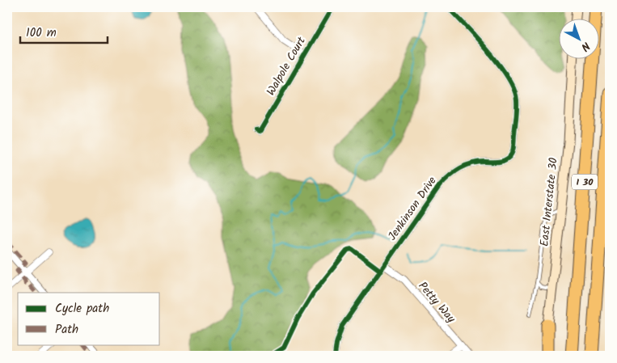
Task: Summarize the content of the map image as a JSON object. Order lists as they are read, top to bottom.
{
  "streets": {
    "highway": ["I 30"],
    "main road": ["East Interstate 30"],
    "street": ["Walpole Court", "Jenkinson Drive", "Petty Way"]
  },
  "crossings": [
    ["Jenkinson Drive", "Petty Way"]
  ],
  "legend": ["Cycle path", "Path"],
  "scale_bar": "100 m",
  "north": "bottom right"
}
